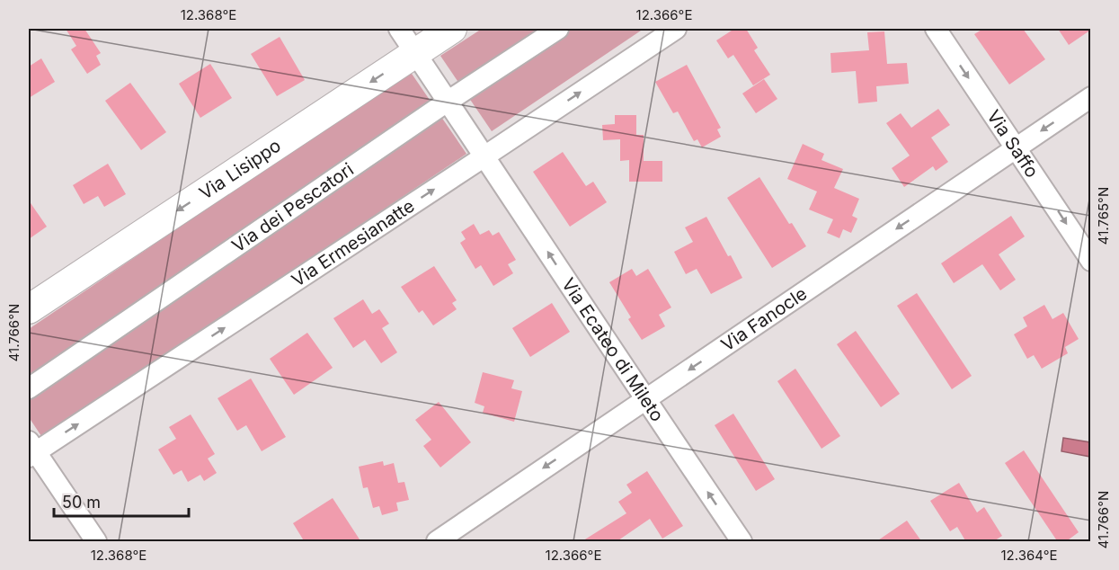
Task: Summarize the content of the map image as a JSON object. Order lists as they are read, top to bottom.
{
  "streets": {
    "street": [
      "Via Saffo",
      "Via Lisippo",
      "Via dei Pescatori",
      "Via Ermesianatte",
      "Via Fanocle",
      "Via Ecateo di Mileto"
    ]
  },
  "crossings": [
    ["Via Saffo", "Via Fanocle"],
    ["Via Lisippo", "Via Ecateo di Mileto"],
    ["Via dei Pescatori", "Via Ecateo di Mileto"],
    ["Via Ermesianatte", "Via Ecateo di Mileto"],
    ["Via Fanocle", "Via Ecateo di Mileto"]
  ],
  "one_way": [
    "Via Saffo",
    "Via Lisippo",
    "Via Ermesianatte",
    "Via Fanocle",
    "Via Ecateo di Mileto"
  ],
  "scale_bar": "50 m",
  "coordinates": [
    "12.368°E",
    "12.366°E",
    "41.765°N",
    "41.766°N",
    "12.364°E"
  ]
}
